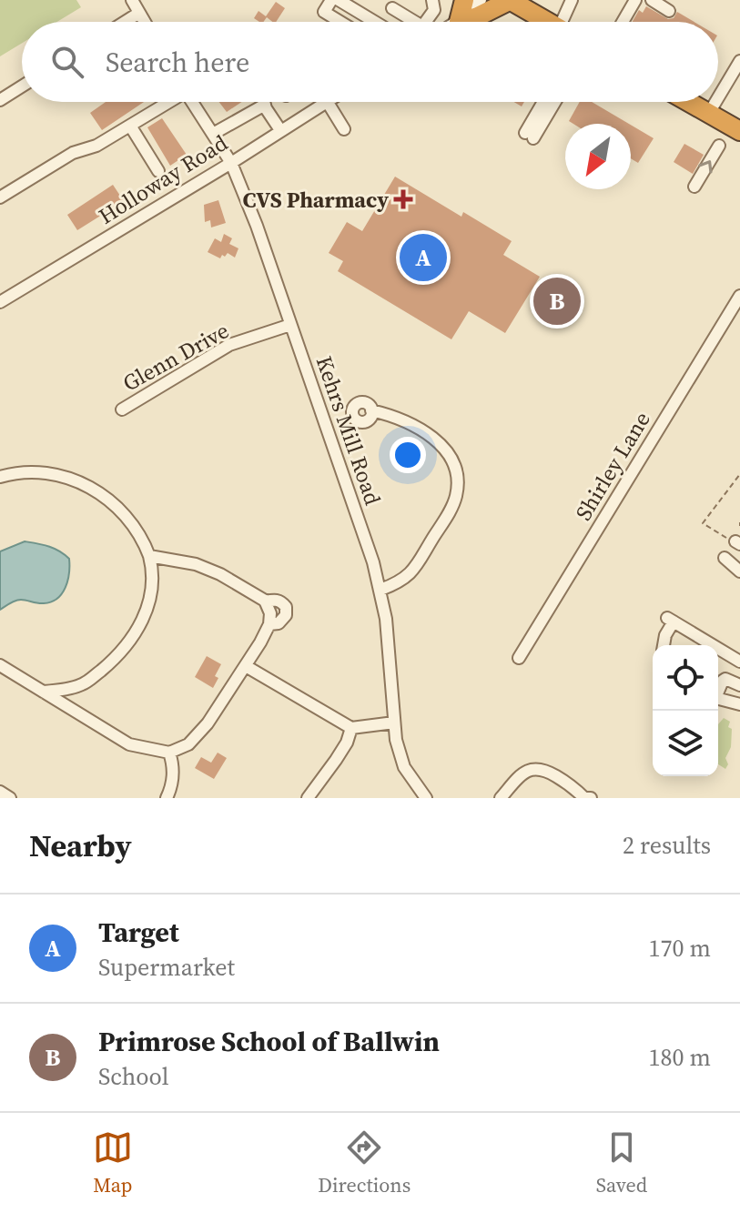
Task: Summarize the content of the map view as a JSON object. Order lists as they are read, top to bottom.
{
  "streets": {
    "street": [
      "Holloway Road",
      "Glenn Drive",
      "Kehrs Mill Road",
      "Shirley Lane"
    ]
  },
  "crossings": [
    ["Holloway Road", "Kehrs Mill Road"],
    ["Glenn Drive", "Kehrs Mill Road"]
  ],
  "places": {
    "health": ["CVS Pharmacy"]
  },
  "north": "bottom left",
  "page": {
    "search": "Search here",
    "pins": ["A", "B"],
    "heading": ["Nearby", "2 results"],
    "list": [
      {
        "mark": "A",
        "name": "Target",
        "note": "Supermarket",
        "value": "170 m"
      },
      {
        "mark": "B",
        "name": "Primrose School of Ballwin",
        "note": "School",
        "value": "180 m"
      }
    ],
    "nav": ["Map", "Directions", "Saved"]
  }
}
